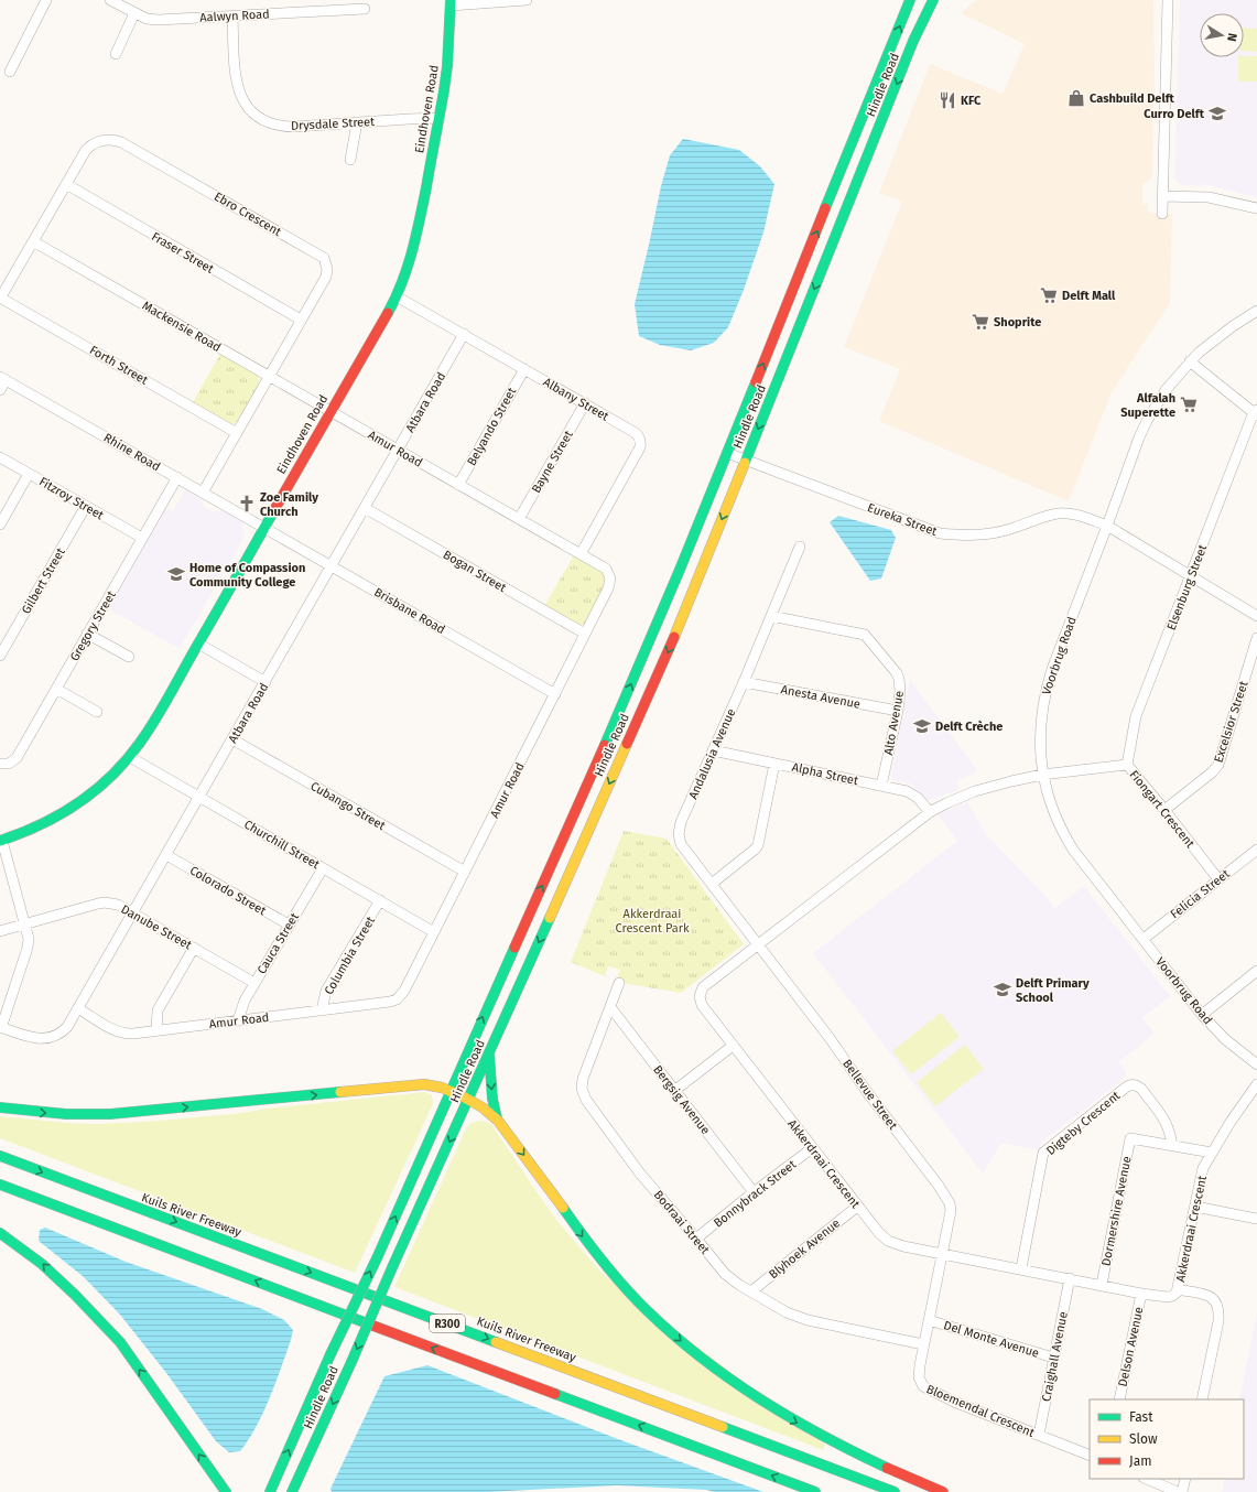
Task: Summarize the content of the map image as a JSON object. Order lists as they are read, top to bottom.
{
  "streets": {
    "main road": [
      "Hindle Road",
      "Eindhoven Road",
      "Kuils River Freeway",
      "R300"
    ],
    "street": [
      "Aalwyn Road",
      "Drysdale Street",
      "Ebro Crescent",
      "Fraser Street",
      "Mackensie Road",
      "Forth Street",
      "Albany Street",
      "Atbara Road",
      "Belyando Street",
      "Amur Road",
      "Rhine Road",
      "Bayne Street",
      "Fitzroy Street",
      "Eureka Street",
      "Bogan Street",
      "Gilbert Street",
      "Elsenburg Street",
      "Brisbane Road",
      "Gregory Street",
      "Voorbrug Road",
      "Anesta Avenue",
      "Excelsior Street",
      "Alto Avenue",
      "Andalusia Avenue",
      "Alpha Street",
      "Cubango Street",
      "Fiongart Crescent",
      "Churchill Street",
      "Colorado Street",
      "Felicia Street",
      "Danube Street",
      "Cauca Street",
      "Columbia Street",
      "Bellevue Street",
      "Bergsig Avenue",
      "Digteby Crescent",
      "Akkerdraai Crescent",
      "Bonnybrack Street",
      "Dormershire Avenue",
      "Bodraai Street",
      "Blyhoek Avenue",
      "Del Monte Avenue",
      "Delson Avenue",
      "Craighall Avenue",
      "Bloemendal Crescent"
    ]
  },
  "crossings": [
    ["Aalwyn Road", "Drysdale Street"],
    ["Hindle Road", "Eureka Street"],
    ["Eindhoven Road", "Drysdale Street"],
    ["Eindhoven Road", "Mackensie Road"],
    ["Eindhoven Road", "Albany Street"],
    ["Eindhoven Road", "Amur Road"],
    ["Eindhoven Road", "Rhine Road"],
    ["Eindhoven Road", "Brisbane Road"],
    ["Eindhoven Road", "Churchill Street"],
    ["Ebro Crescent", "Fraser Street"],
    ["Ebro Crescent", "Mackensie Road"],
    ["Ebro Crescent", "Forth Street"],
    ["Ebro Crescent", "Rhine Road"],
    ["Mackensie Road", "Amur Road"],
    ["Albany Street", "Atbara Road"],
    ["Albany Street", "Belyando Street"],
    ["Albany Street", "Amur Road"],
    ["Albany Street", "Bayne Street"],
    ["Atbara Road", "Amur Road"],
    ["Atbara Road", "Bogan Street"],
    ["Atbara Road", "Brisbane Road"],
    ["Atbara Road", "Cubango Street"],
    ["Atbara Road", "Churchill Street"],
    ["Atbara Road", "Colorado Street"],
    ["Atbara Road", "Danube Street"],
    ["Belyando Street", "Amur Road"],
    ["Amur Road", "Bayne Street"],
    ["Amur Road", "Bogan Street"],
    ["Amur Road", "Brisbane Road"],
    ["Amur Road", "Cubango Street"],
    ["Amur Road", "Churchill Street"],
    ["Amur Road", "Cauca Street"],
    ["Amur Road", "Columbia Street"],
    ["Rhine Road", "Brisbane Road"],
    ["Rhine Road", "Gregory Street"],
    ["Fitzroy Street", "Gilbert Street"],
    ["Fitzroy Street", "Gregory Street"],
    ["Eureka Street", "Elsenburg Street"],
    ["Eureka Street", "Voorbrug Road"],
    ["Elsenburg Street", "Fiongart Crescent"],
    ["Voorbrug Road", "Fiongart Crescent"],
    ["Voorbrug Road", "Felicia Street"],
    ["Voorbrug Road", "Akkerdraai Crescent"],
    ["Anesta Avenue", "Alto Avenue"],
    ["Anesta Avenue", "Andalusia Avenue"],
    ["Excelsior Street", "Fiongart Crescent"],
    ["Alto Avenue", "Andalusia Avenue"],
    ["Alto Avenue", "Alpha Street"],
    ["Andalusia Avenue", "Alpha Street"],
    ["Andalusia Avenue", "Bellevue Street"],
    ["Andalusia Avenue", "Akkerdraai Crescent"],
    ["Alpha Street", "Akkerdraai Crescent"],
    ["Fiongart Crescent", "Felicia Street"],
    ["Fiongart Crescent", "Akkerdraai Crescent"],
    ["Churchill Street", "Cauca Street"],
    ["Churchill Street", "Columbia Street"],
    ["Colorado Street", "Cauca Street"],
    ["Danube Street", "Cauca Street"],
    ["Bellevue Street", "Akkerdraai Crescent"],
    ["Bellevue Street", "Bloemendal Crescent"],
    ["Bergsig Avenue", "Bonnybrack Street"],
    ["Bergsig Avenue", "Bodraai Street"],
    ["Digteby Crescent", "Akkerdraai Crescent"],
    ["Digteby Crescent", "Dormershire Avenue"],
    ["Akkerdraai Crescent", "Bonnybrack Street"],
    ["Akkerdraai Crescent", "Dormershire Avenue"],
    ["Akkerdraai Crescent", "Blyhoek Avenue"],
    ["Akkerdraai Crescent", "Delson Avenue"],
    ["Akkerdraai Crescent", "Craighall Avenue"],
    ["Akkerdraai Crescent", "Bloemendal Crescent"],
    ["Bonnybrack Street", "Bodraai Street"],
    ["Bodraai Street", "Blyhoek Avenue"],
    ["Bodraai Street", "Bloemendal Crescent"],
    ["Del Monte Avenue", "Craighall Avenue"],
    ["Del Monte Avenue", "Bloemendal Crescent"],
    ["Craighall Avenue", "Bloemendal Crescent"]
  ],
  "parks": ["Akkerdraai Crescent Park"],
  "places": {
    "shop": ["Cashbuild Delft"],
    "restaurant": ["KFC"],
    "school or university": [
      "Curro Delft",
      "Home of Compassion Community College",
      "Delft Crèche",
      "Delft Primary School"
    ],
    "supermarket": ["Delft Mall", "Shoprite", "Alfalah Superette"],
    "church": ["Zoe Family Church"]
  },
  "legend": ["Fast", "Slow", "Jam"],
  "north": "right"
}
